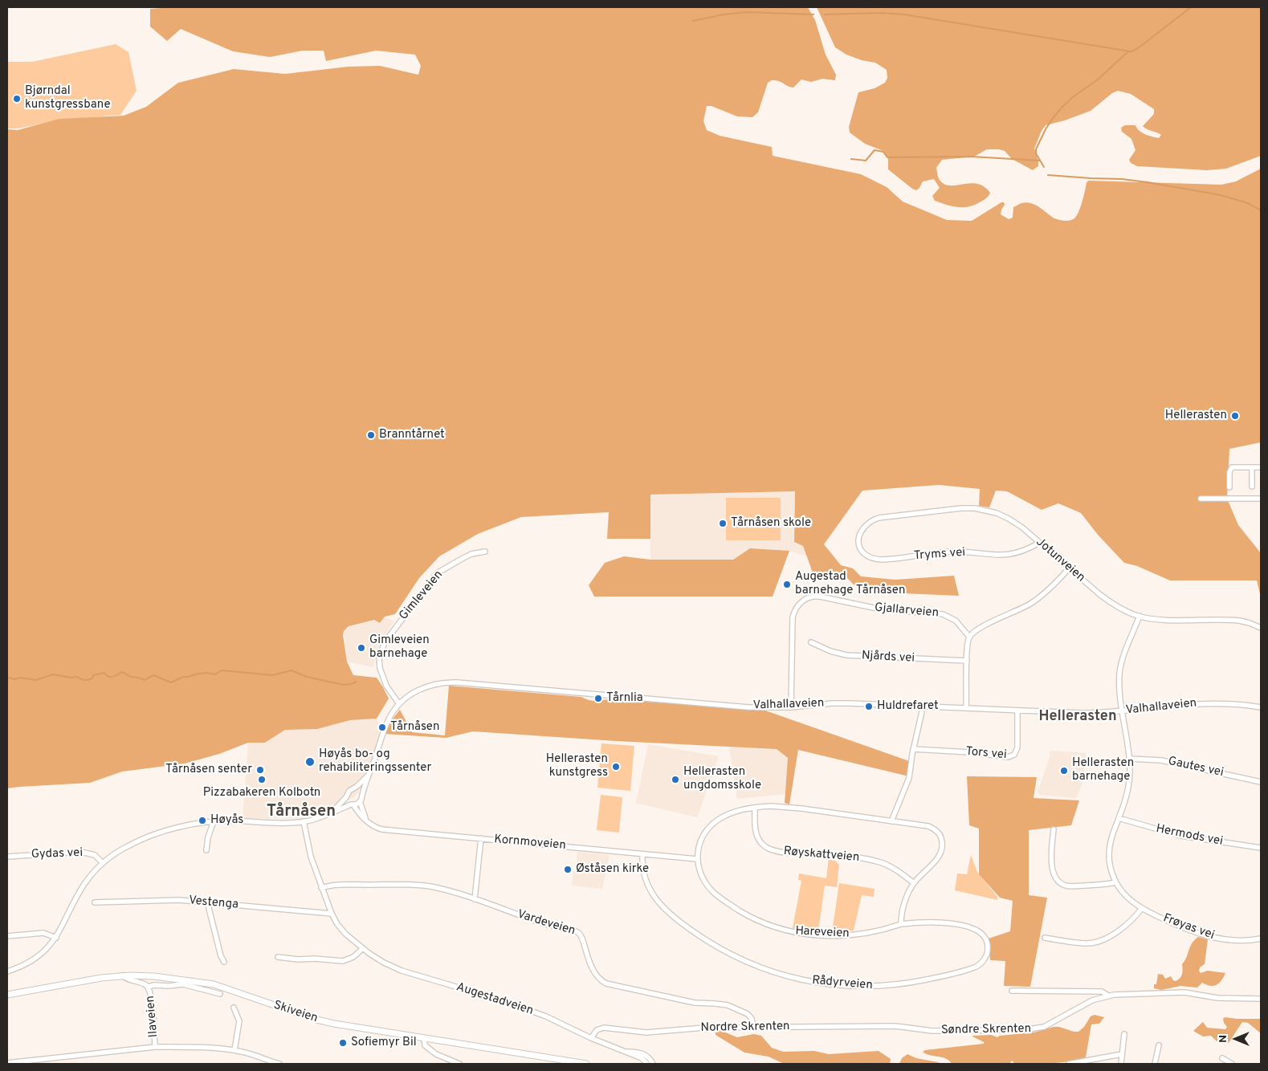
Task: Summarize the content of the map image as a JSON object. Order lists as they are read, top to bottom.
{
  "streets": {
    "main road": ["Skiveien"],
    "street": [
      "Tryms vei",
      "Jotunveien",
      "Gimleveien",
      "Gjallarveien",
      "Njårds vei",
      "Valhallaveien",
      "Tors vei",
      "Gautes vei",
      "Hermods vei",
      "Kornmoveien",
      "Gydas vei",
      "Røyskattveien",
      "Vestenga",
      "Vardeveien",
      "Frøyas vei",
      "Hareveien",
      "Rådyrveien",
      "Augestadveien",
      "Ilaveien",
      "Nordre Skrenten",
      "Søndre Skrenten"
    ]
  },
  "crossings": [
    ["Tryms vei", "Jotunveien"],
    ["Gimleveien", "Valhallaveien"],
    ["Gjallarveien", "Valhallaveien"],
    ["Valhallaveien", "Tors vei"],
    ["Valhallaveien", "Kornmoveien"],
    ["Kornmoveien", "Hareveien"],
    ["Kornmoveien", "Rådyrveien"],
    ["Vestenga", "Augestadveien"],
    ["Vardeveien", "Augestadveien"],
    ["Vardeveien", "Nordre Skrenten"],
    ["Hareveien", "Rådyrveien"],
    ["Augestadveien", "Nordre Skrenten"],
    ["Skiveien", "Ilaveien"],
    ["Nordre Skrenten", "Søndre Skrenten"]
  ],
  "districts": ["Hellerasten", "Tårnåsen"],
  "places": [
    "Bjørndal kunstgressbane",
    "Hellerasten",
    "Branntårnet",
    "Tårnåsen skole",
    "Augestad barnehage Tårnåsen",
    "Gimleveien barnehage",
    "Tårnlia",
    "Huldrefaret",
    "Tårnåsen",
    "Høyås bo- og rehabiliteringssenter",
    "Hellerasten kunstgress",
    "Tårnåsen senter",
    "Hellerasten barnehage",
    "Pizzabakeren Kolbotn",
    "Hellerasten ungdomsskole",
    "Høyås",
    "Øståsen kirke",
    "Sofiemyr Bil"
  ],
  "north": "left"
}
